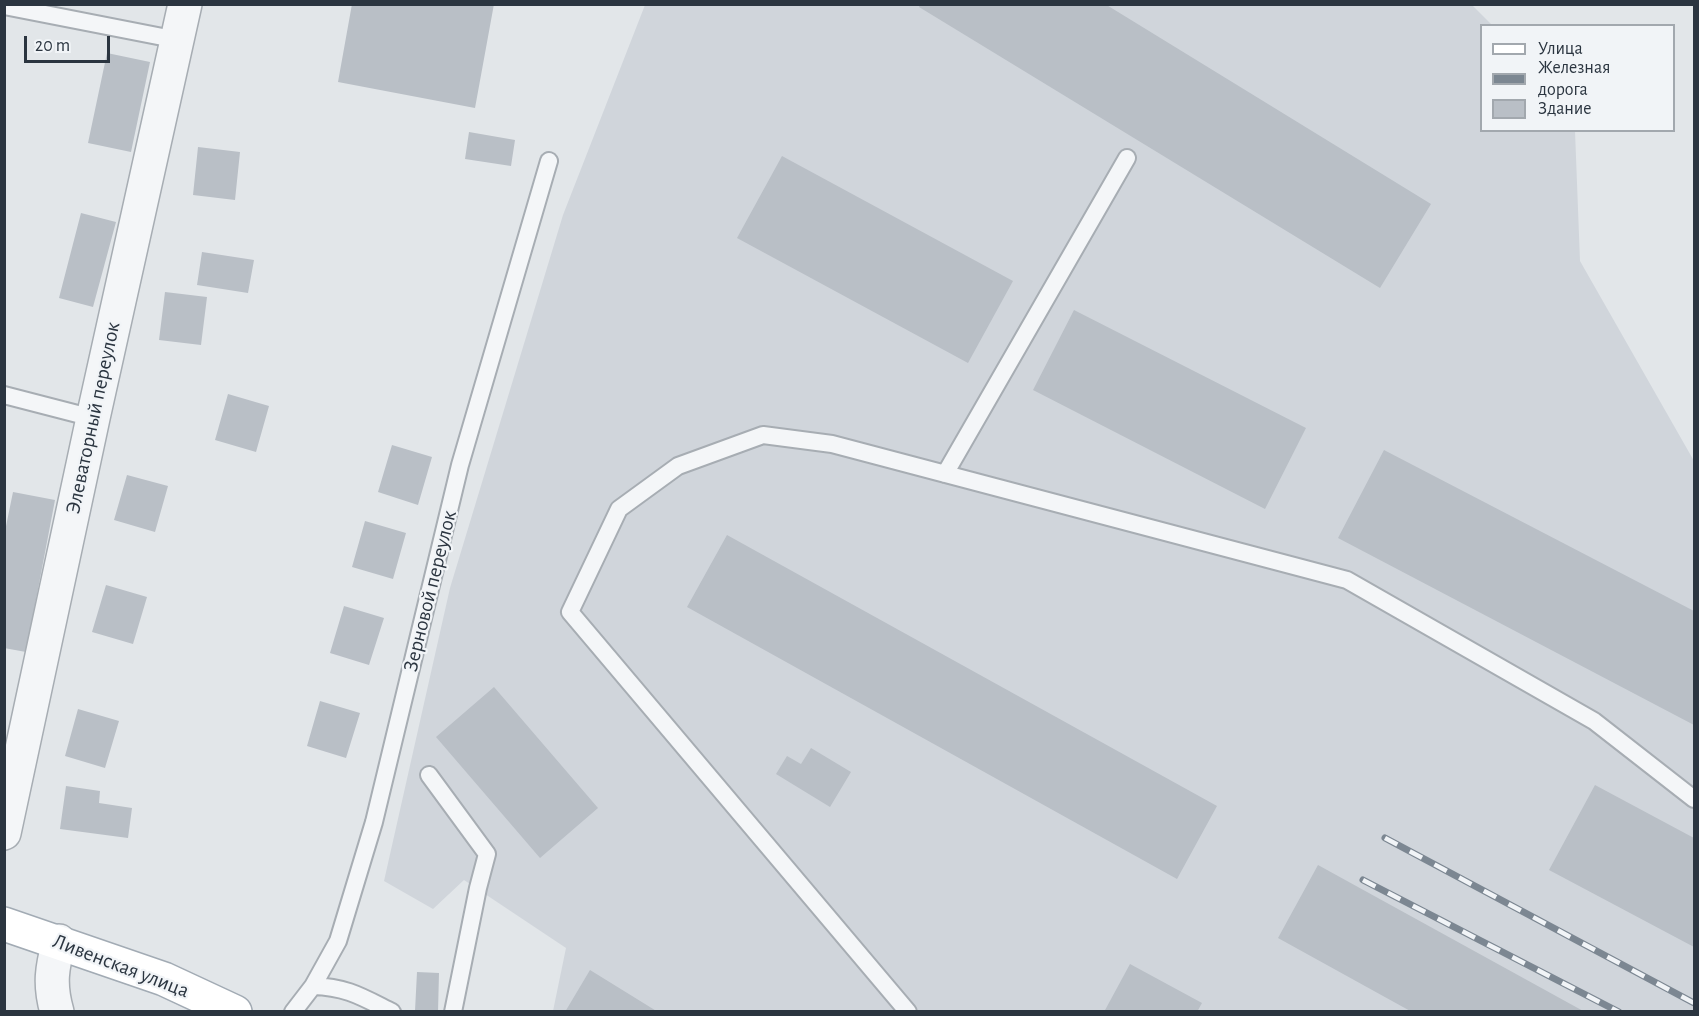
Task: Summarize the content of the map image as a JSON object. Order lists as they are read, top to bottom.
{
  "streets": {
    "main road": ["Ливенская улица"],
    "street": ["Элеваторный переулок"],
    "lane": ["Зерновой переулок"]
  },
  "legend": ["Улица", "Железная дорога", "Здание"],
  "scale_bar": "20 m"
}
